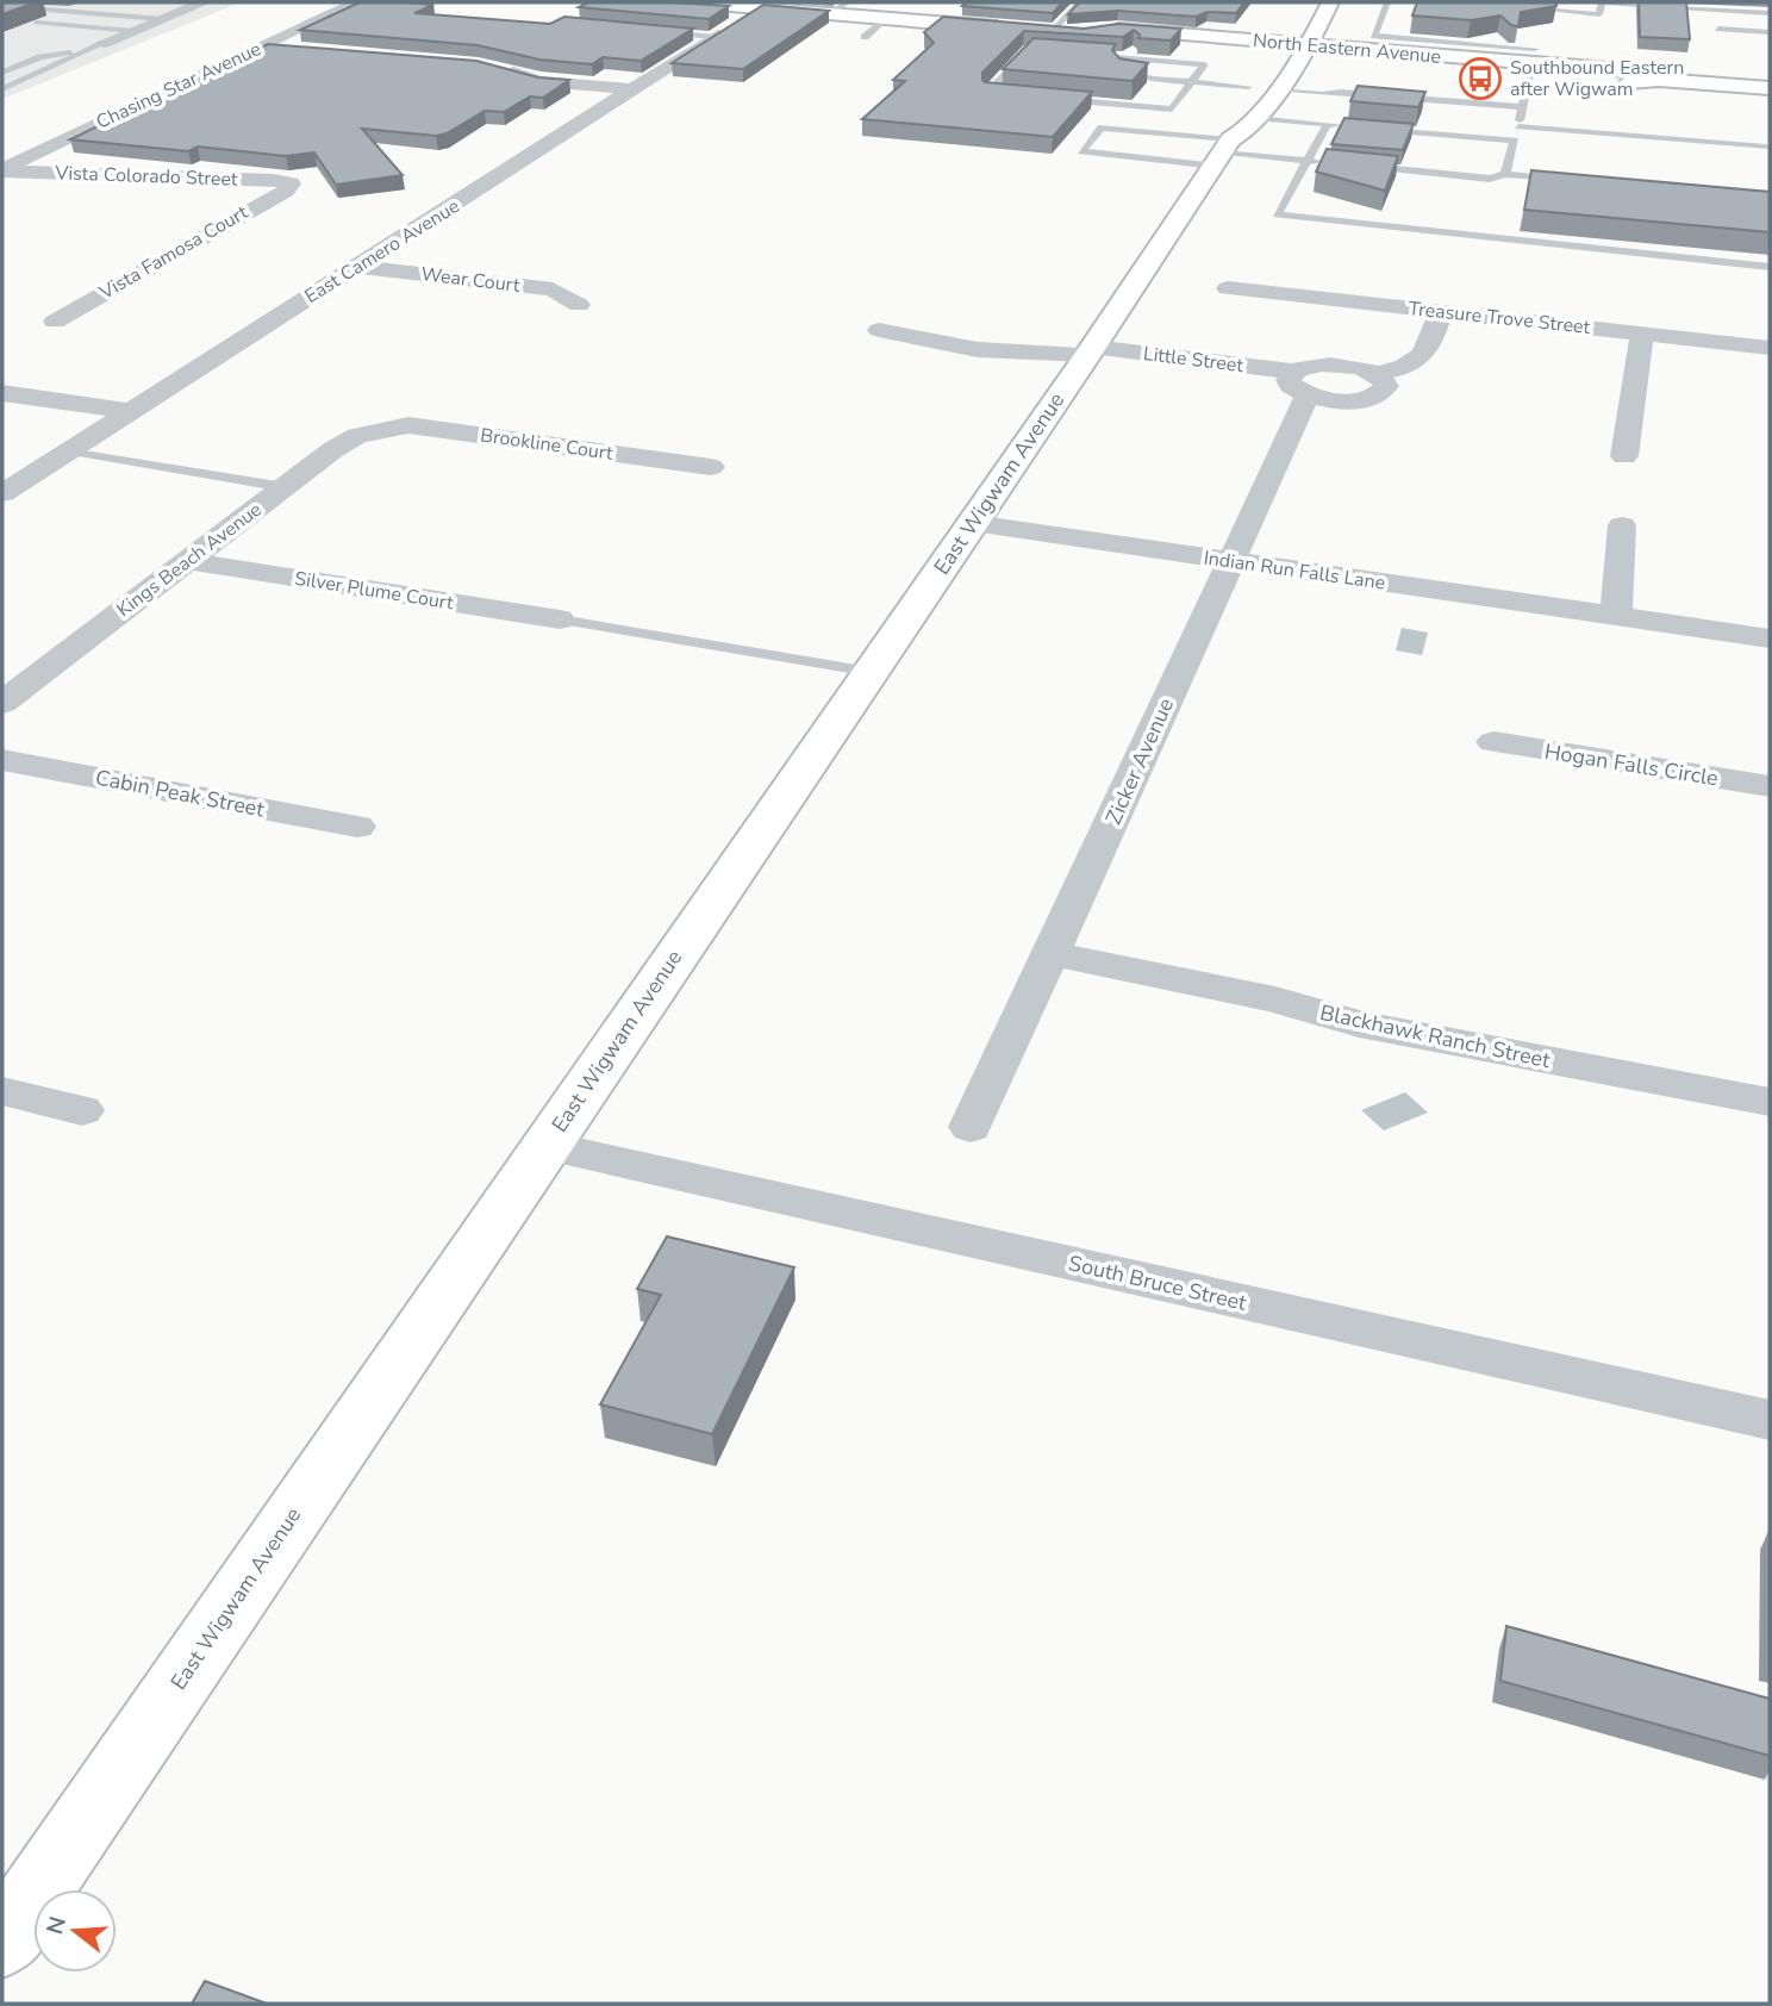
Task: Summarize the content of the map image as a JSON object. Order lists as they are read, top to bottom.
{
  "streets": {
    "main road": ["North Eastern Avenue", "East Wigwam Avenue"],
    "street": [
      "Chasing Star Avenue",
      "Vista Colorado Street",
      "East Camero Avenue",
      "Vista Famosa Court",
      "Wear Court",
      "Treasure Trove Street",
      "Little Street",
      "Brookline Court",
      "Kings Beach Avenue",
      "Indian Run Falls Lane",
      "Silver Plume Court",
      "Zicker Avenue",
      "Hogan Falls Circle",
      "Cabin Peak Street",
      "Blackhawk Ranch Street",
      "South Bruce Street"
    ]
  },
  "crossings": [
    ["North Eastern Avenue", "East Wigwam Avenue"],
    ["Chasing Star Avenue", "Vista Colorado Street"],
    ["Vista Colorado Street", "Vista Famosa Court"],
    ["East Camero Avenue", "Wear Court"],
    ["Little Street", "East Wigwam Avenue"],
    ["Little Street", "Zicker Avenue"],
    ["Brookline Court", "Kings Beach Avenue"],
    ["East Wigwam Avenue", "Indian Run Falls Lane"],
    ["East Wigwam Avenue", "South Bruce Street"],
    ["Kings Beach Avenue", "Silver Plume Court"],
    ["Indian Run Falls Lane", "Zicker Avenue"],
    ["Zicker Avenue", "Blackhawk Ranch Street"]
  ],
  "places": {
    "bus stop": ["Southbound Eastern after Wigwam"]
  },
  "north": "left"
}
